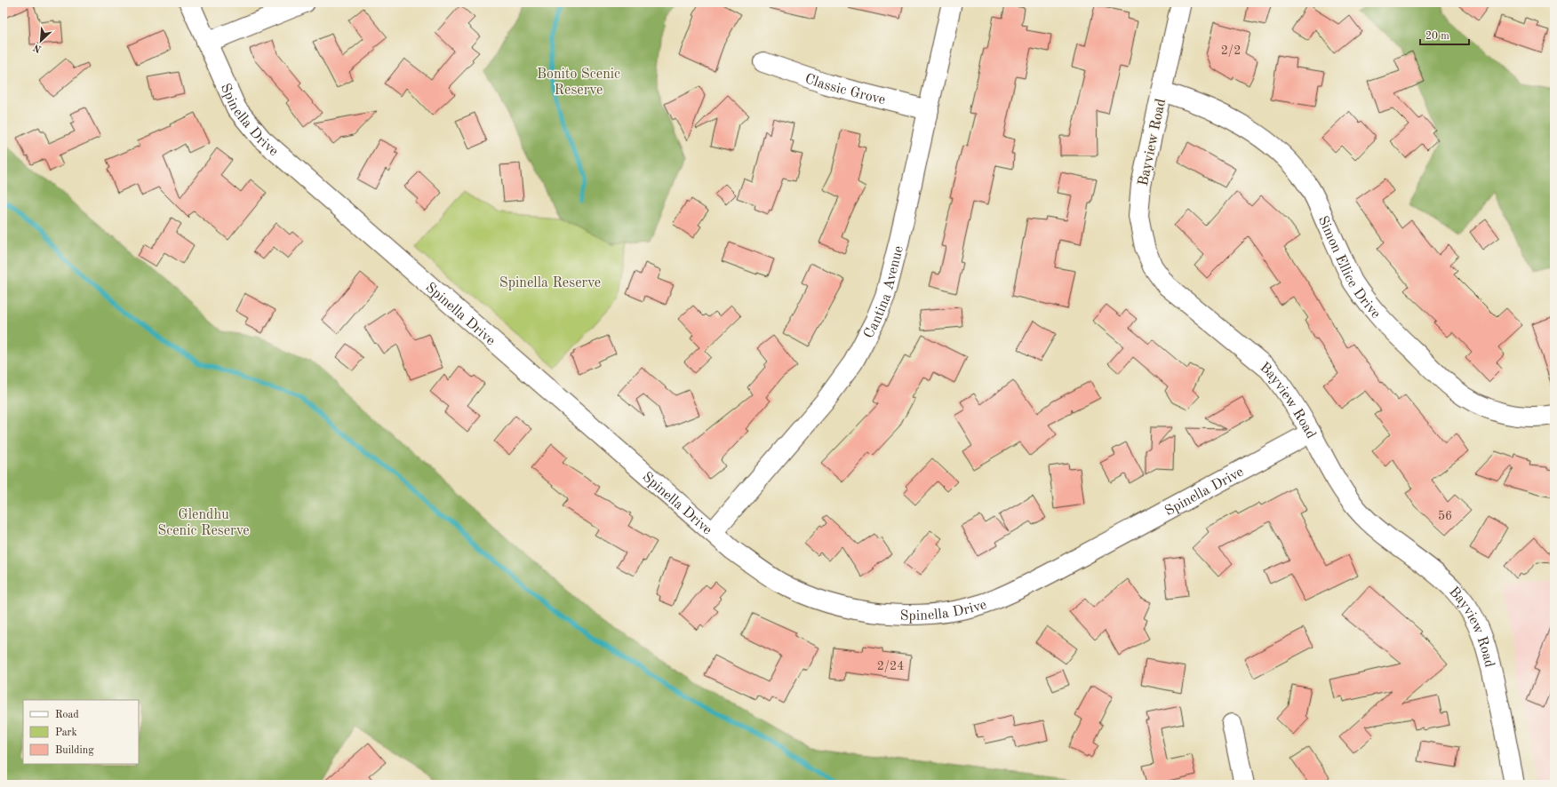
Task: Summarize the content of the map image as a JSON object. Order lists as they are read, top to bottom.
{
  "streets": {
    "street": [
      "Classic Grove",
      "Spinella Drive",
      "Bayview Road",
      "Simon Ellice Drive",
      "Cantina Avenue"
    ]
  },
  "crossings": [
    ["Classic Grove", "Cantina Avenue"],
    ["Spinella Drive", "Bayview Road"],
    ["Spinella Drive", "Cantina Avenue"],
    ["Bayview Road", "Simon Ellice Drive"]
  ],
  "parks": ["Bonito Scenic Reserve", "Spinella Reserve", "Glendhu Scenic Reserve"],
  "house_numbers": ["2/2", "56", "2/24"],
  "legend": ["Road", "Park", "Building"],
  "scale_bar": "20 m",
  "north": "bottom left"
}
